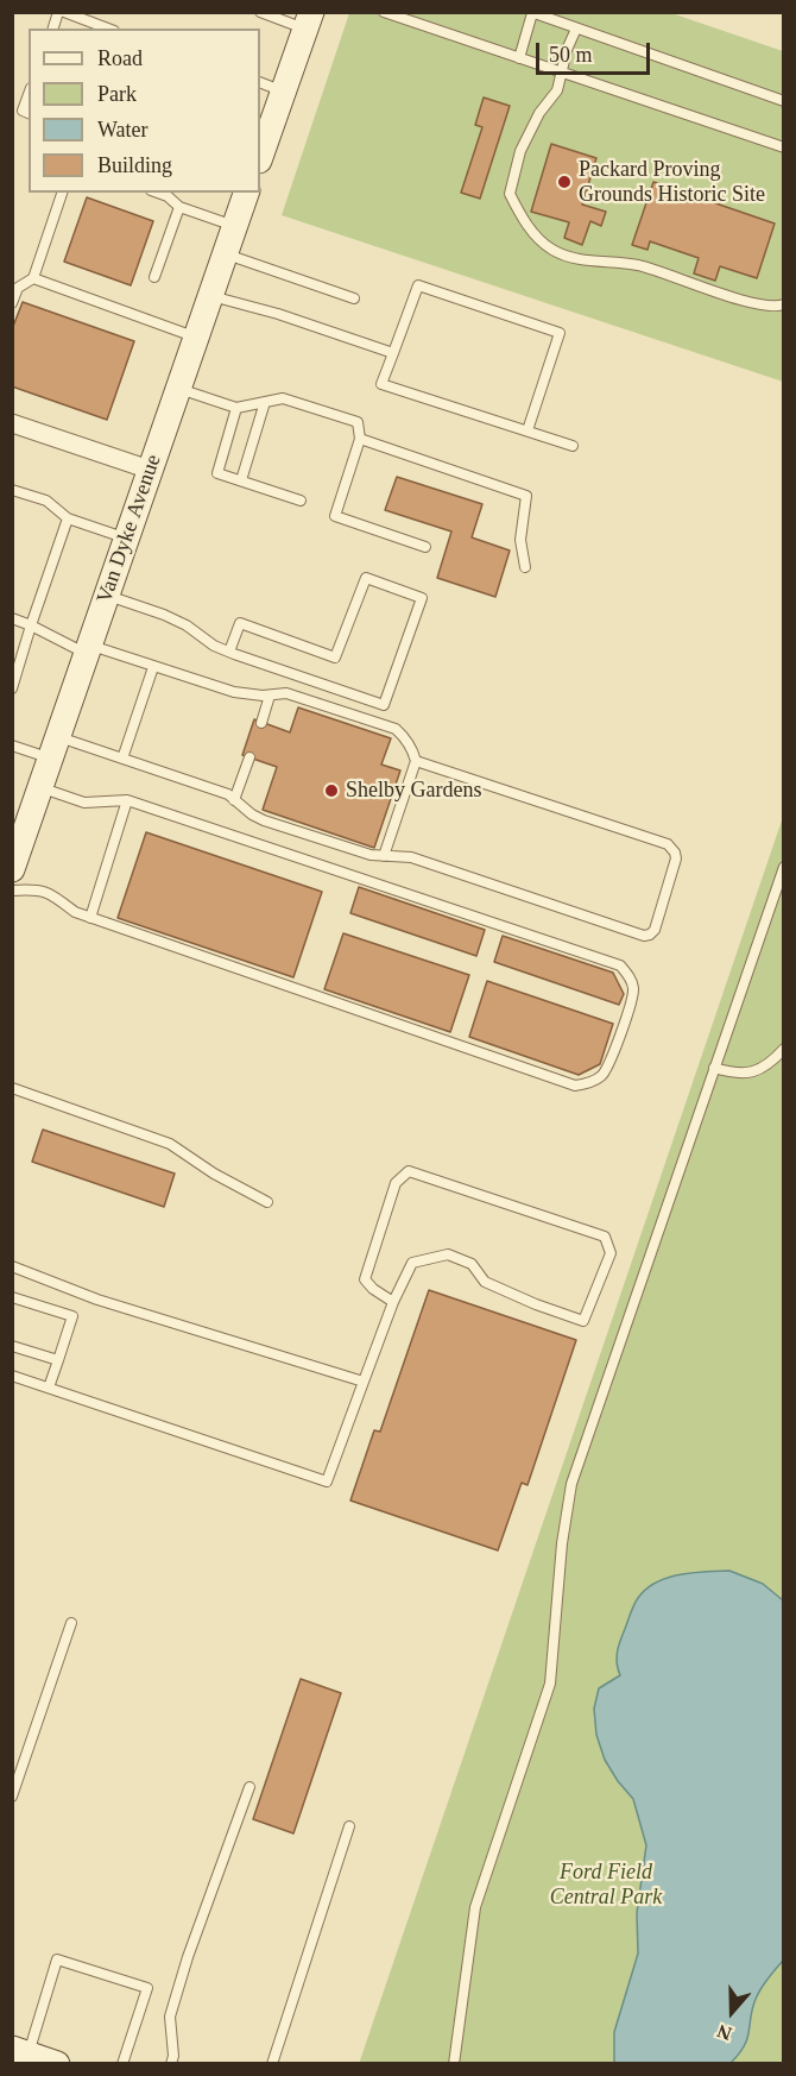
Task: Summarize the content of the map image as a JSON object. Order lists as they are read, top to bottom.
{
  "streets": {
    "main road": ["Van Dyke Avenue"]
  },
  "parks": ["Ford Field Central Park"],
  "places": ["Packard Proving Grounds Historic Site", "Shelby Gardens"],
  "legend": [
    "Road",
    "Park",
    "Water",
    "Building"
  ],
  "scale_bar": "50 m",
  "north": "bottom"
}
